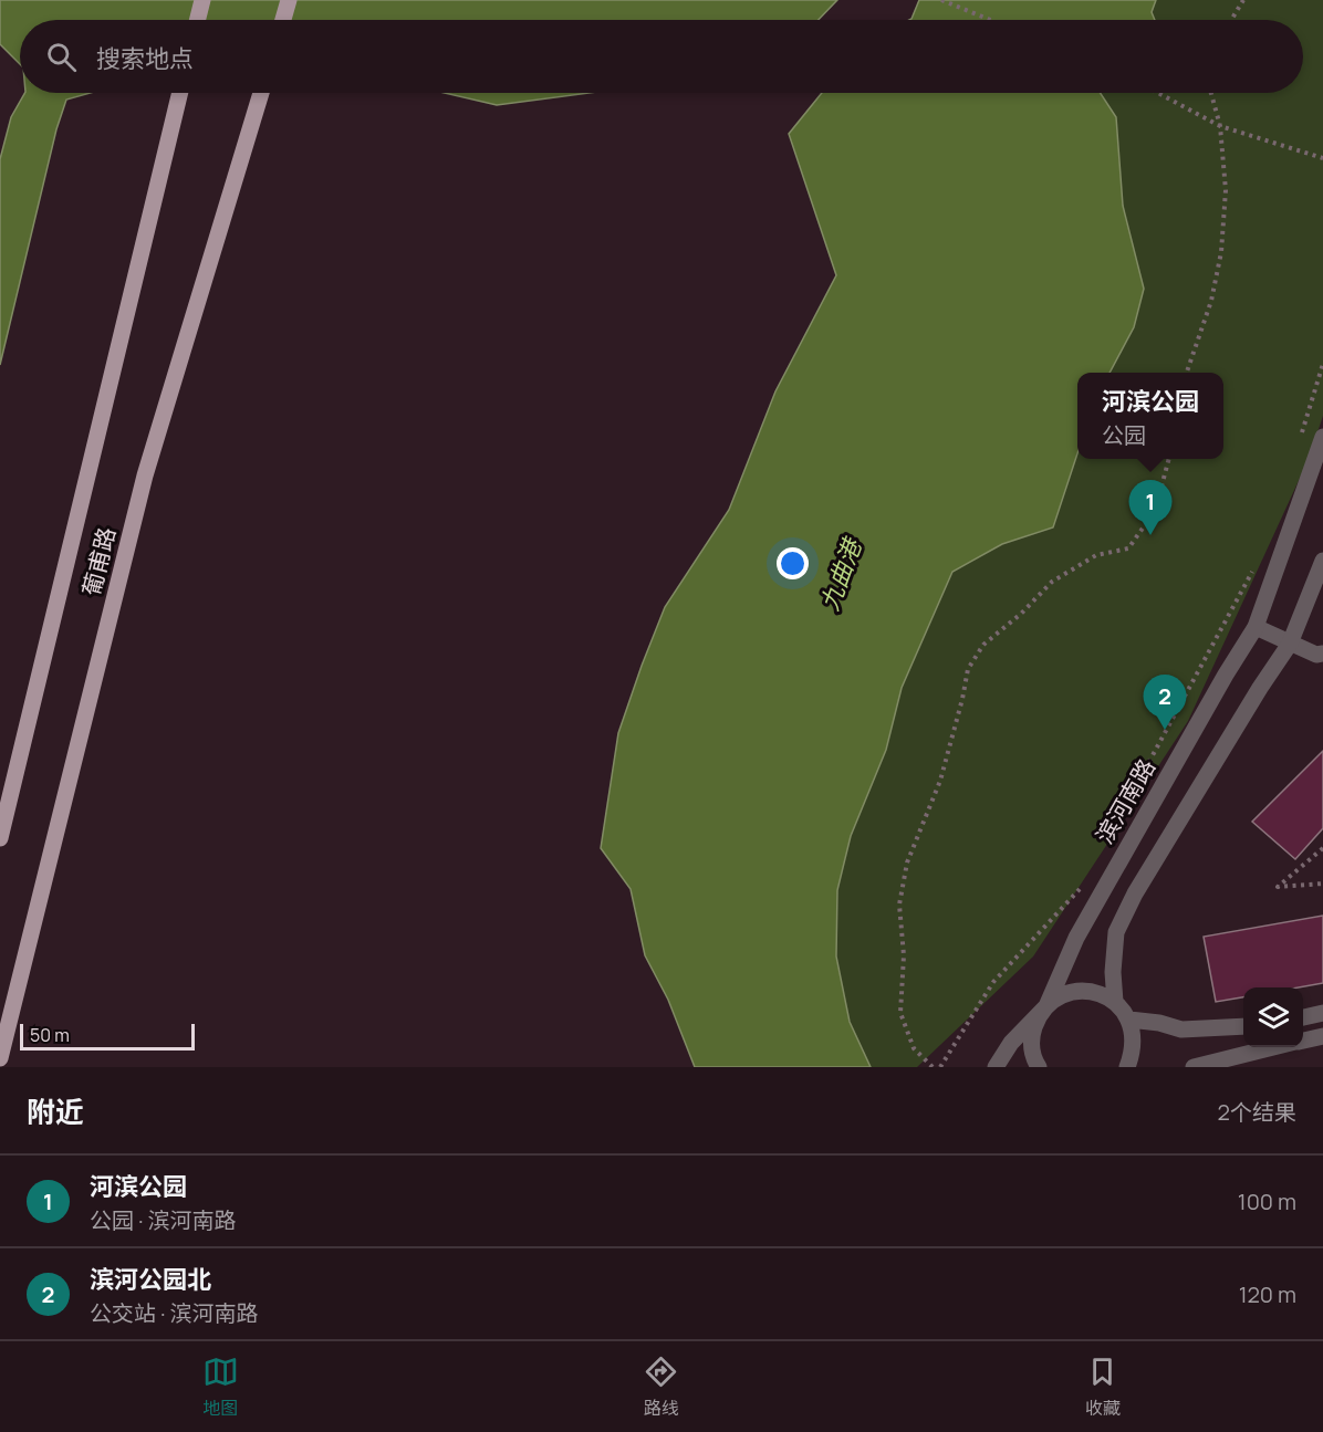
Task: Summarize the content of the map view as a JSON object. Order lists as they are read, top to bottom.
{
  "streets": {
    "main road": ["葡甫路"],
    "street": ["滨河南路"]
  },
  "water": ["九曲港"],
  "scale_bar": "50 m",
  "page": {
    "search": "搜索地点",
    "popup": ["河滨公园", "公园"],
    "pins": ["1", "2"],
    "scale": "50 m",
    "heading": ["附近", "2个结果"],
    "list": [
      {
        "mark": "1",
        "name": "河滨公园",
        "note": "公园 · 滨河南路",
        "value": "100 m"
      },
      {
        "mark": "2",
        "name": "滨河公园北",
        "note": "公交站 · 滨河南路",
        "value": "120 m"
      }
    ],
    "nav": ["地图", "路线", "收藏"]
  }
}
